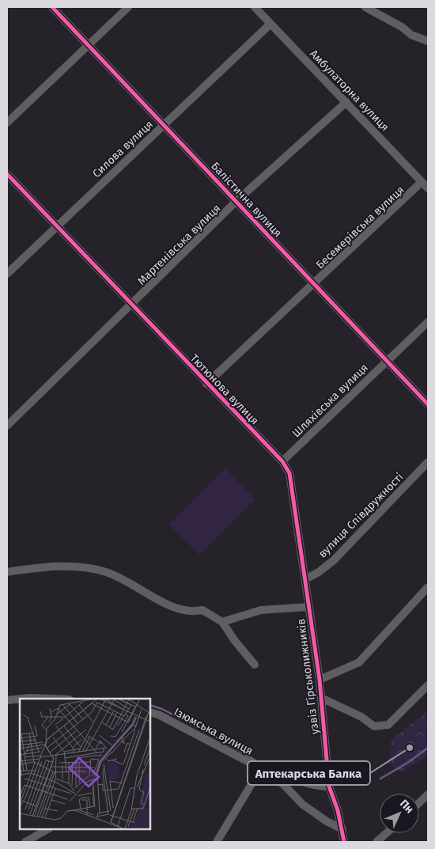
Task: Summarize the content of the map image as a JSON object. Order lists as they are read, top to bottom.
{
  "streets": {
    "street": [
      "Амбулаторна вулиця",
      "Силова вулиця",
      "Балістична вулиця",
      "Бесемерівська вулиця",
      "Мартенівська вулиця",
      "Тютюнова вулиця",
      "Шляхівська вулиця",
      "вулиця Співдружності",
      "узвіз Гірськолижників",
      "Ізюмська вулиця"
    ]
  },
  "crossings": [
    ["Амбулаторна вулиця", "Силова вулиця"],
    ["Амбулаторна вулиця", "Бесемерівська вулиця"],
    ["Амбулаторна вулиця", "Мартенівська вулиця"],
    ["Силова вулиця", "Балістична вулиця"],
    ["Силова вулиця", "Тютюнова вулиця"],
    ["Балістична вулиця", "Бесемерівська вулиця"],
    ["Балістична вулиця", "Мартенівська вулиця"],
    ["Балістична вулиця", "Шляхівська вулиця"],
    ["Бесемерівська вулиця", "Тютюнова вулиця"],
    ["Мартенівська вулиця", "Тютюнова вулиця"],
    ["Тютюнова вулиця", "Шляхівська вулиця"],
    ["Тютюнова вулиця", "узвіз Гірськолижників"],
    ["Шляхівська вулиця", "узвіз Гірськолижників"],
    ["вулиця Співдружності", "узвіз Гірськолижників"],
    ["узвіз Гірськолижників", "Ізюмська вулиця"]
  ],
  "places": ["Аптекарська Балка"],
  "north": "top right"
}
